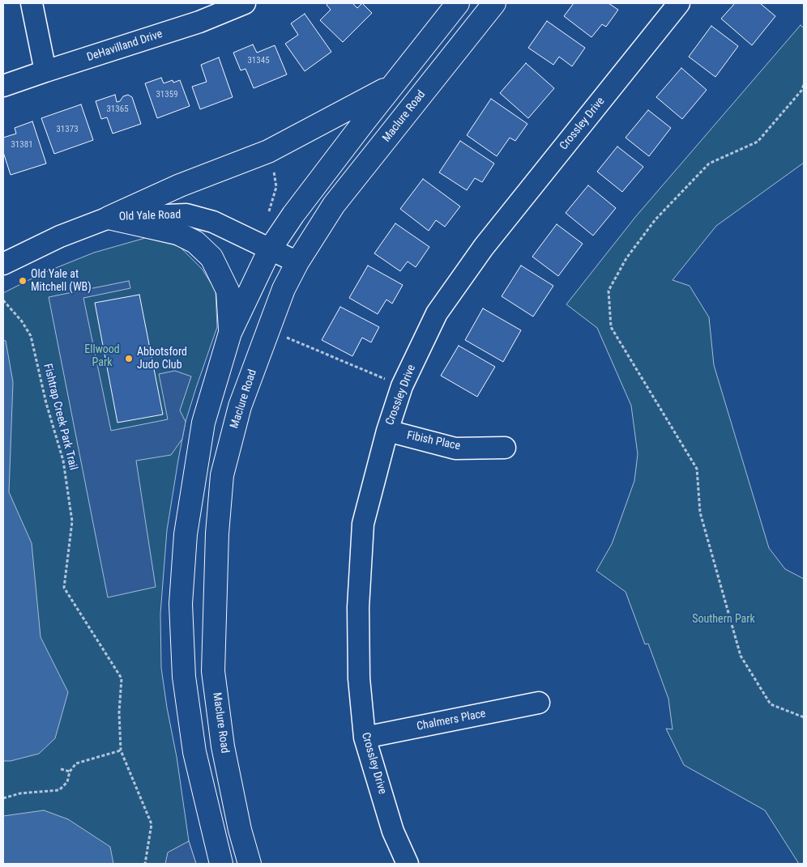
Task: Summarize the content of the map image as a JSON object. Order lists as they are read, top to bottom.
{
  "streets": {
    "main road": ["Maclure Road"],
    "street": [
      "DeHavilland Drive",
      "Crossley Drive",
      "Old Yale Road",
      "Fibish Place",
      "Chalmers Place"
    ],
    "path": ["Fishtrap Creek Park Trail"]
  },
  "crossings": [
    ["Maclure Road", "Old Yale Road"],
    ["Crossley Drive", "Fibish Place"],
    ["Crossley Drive", "Chalmers Place"]
  ],
  "parks": ["Ellwood Park", "Southern Park"],
  "places": ["Old Yale at Mitchell (WB)", "Abbotsford Judo Club"],
  "house_numbers": [
    "31345",
    "31359",
    "31365",
    "31373",
    "31381"
  ]
}
